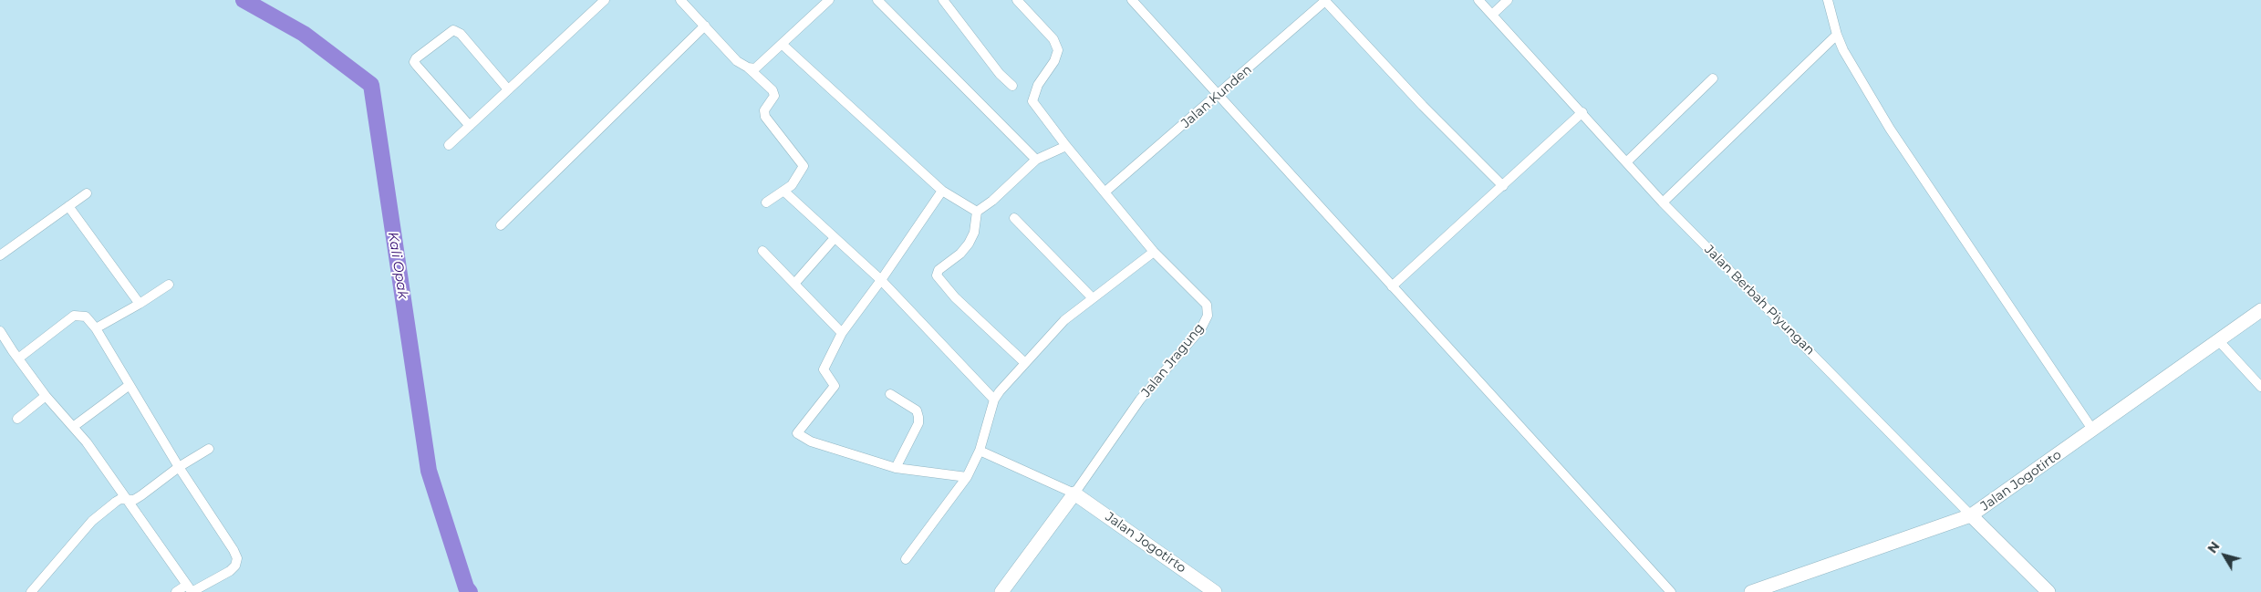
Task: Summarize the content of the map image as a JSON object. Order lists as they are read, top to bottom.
{
  "streets": {
    "street": [
      "Jalan Kunden",
      "Jalan Berbah Piyungan",
      "Jalan Jragung",
      "Jalan Jogotirto"
    ]
  },
  "crossings": [
    ["Jalan Kunden", "Jalan Jragung"],
    ["Jalan Berbah Piyungan", "Jalan Jogotirto"],
    ["Jalan Jragung", "Jalan Jogotirto"]
  ],
  "water": ["Kali Opak"],
  "north": "top left"
}
